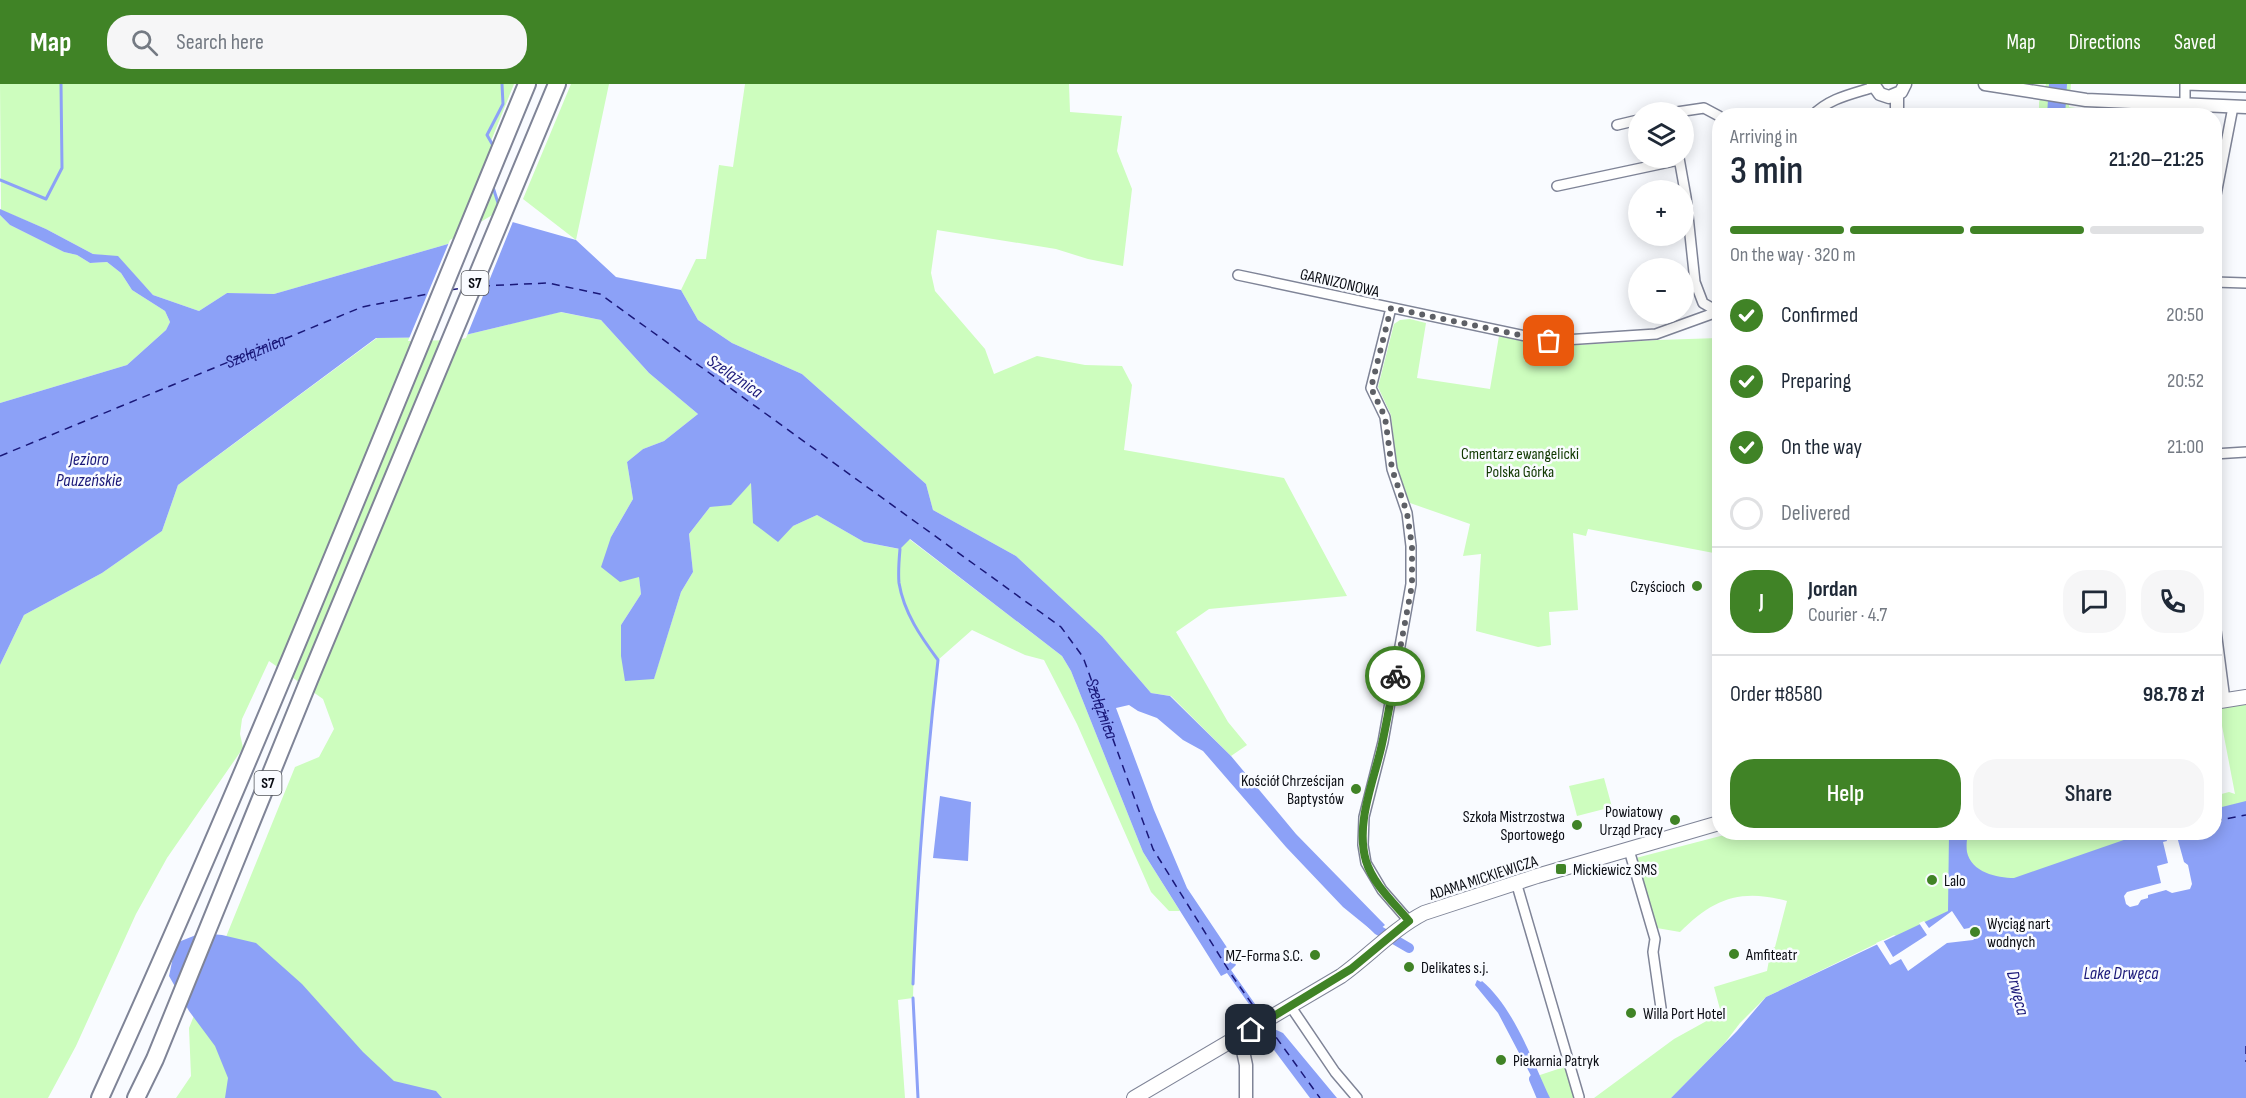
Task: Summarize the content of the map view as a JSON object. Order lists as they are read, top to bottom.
{
  "streets": {
    "highway": ["S7"],
    "main road": ["ADAMA MICKIEWICZA"],
    "street": ["GARNIZONOWA"]
  },
  "water": [
    "Szelążnica",
    "Jezioro Pauzeńskie",
    "Lake Drwęca",
    "Drwęca"
  ],
  "parks": ["Cmentarz ewangelicki Polska Górka"],
  "places": {
    "other": [
      "Czyścioch",
      "Kościół Chrześcijan Baptystów",
      "Powiatowy Urząd Pracy",
      "Szkoła Mistrzostwa Sportowego",
      "Lalo",
      "Wyciąg nart wodnych",
      "Amfiteatr",
      "MZ-Forma S.C.",
      "Delikates s.j.",
      "Willa Port Hotel",
      "Piekarnia Patryk"
    ],
    "transit": ["Mickiewicz SMS"]
  },
  "page": {
    "header": "Map",
    "search": "Search here",
    "nav": ["Map", "Directions", "Saved"],
    "map_buttons": ["+", "−"],
    "heading": ["3 min", "Arriving in", "21:20–21:25"],
    "panel": [
      "Jordan",
      "Courier · 4.7",
      "Order #8580",
      "98.78 zł"
    ],
    "bar": "On the way · 320 m",
    "list": [
      ["Confirmed", "20:50"],
      ["Preparing", "20:52"],
      ["On the way", "21:00"],
      "Delivered"
    ],
    "round": "J",
    "buttons": ["Help", "Share"]
  }
}
